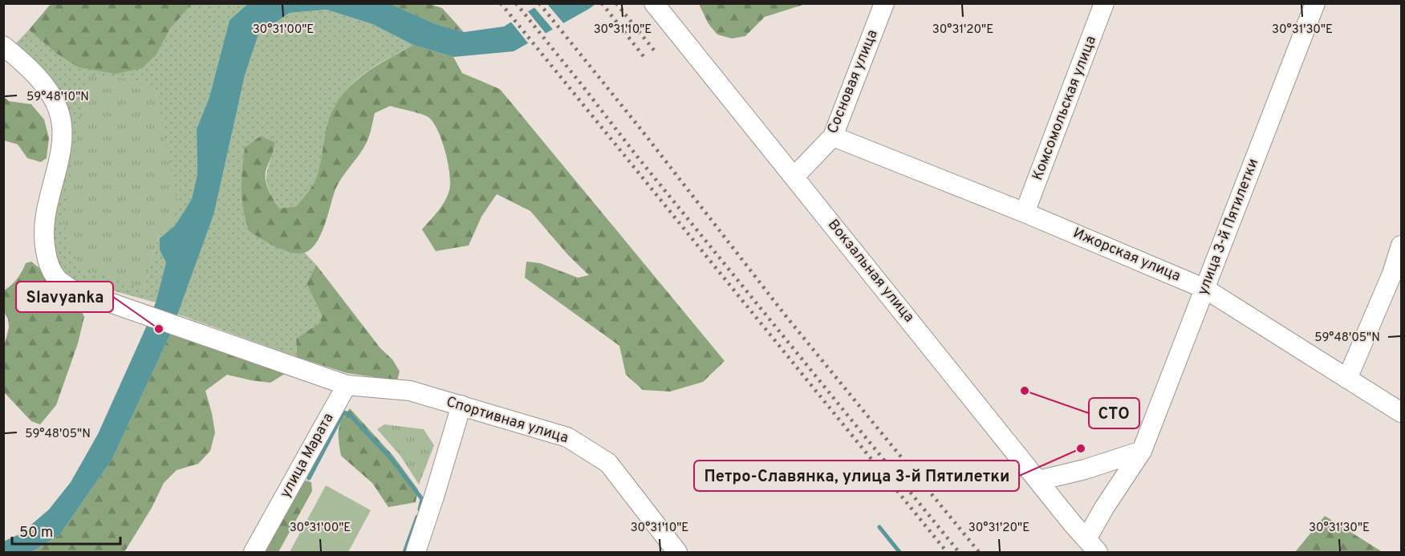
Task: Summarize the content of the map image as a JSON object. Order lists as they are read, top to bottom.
{
  "streets": {
    "street": [
      "Сосновая улица",
      "Комсомольская улица",
      "улица 3-й Пятилетки",
      "Ижорская улица",
      "Вокзальная улица",
      "Спортивная улица",
      "улица Марата"
    ]
  },
  "crossings": [
    ["Сосновая улица", "Ижорская улица"],
    ["Сосновая улица", "Вокзальная улица"],
    ["Комсомольская улица", "Ижорская улица"],
    ["улица 3-й Пятилетки", "Ижорская улица"],
    ["улица 3-й Пятилетки", "Вокзальная улица"],
    ["Спортивная улица", "улица Марата"]
  ],
  "places": ["Slavyanka", "СТО", "Петро-Славянка, улица 3-й Пятилетки"],
  "scale_bar": "50 m",
  "coordinates": [
    "30°31'00\"E",
    "30°31'10\"E",
    "30°31'20\"E",
    "30°31'30\"E",
    "59°48'10\"N",
    "59°48'05\"N"
  ]
}
